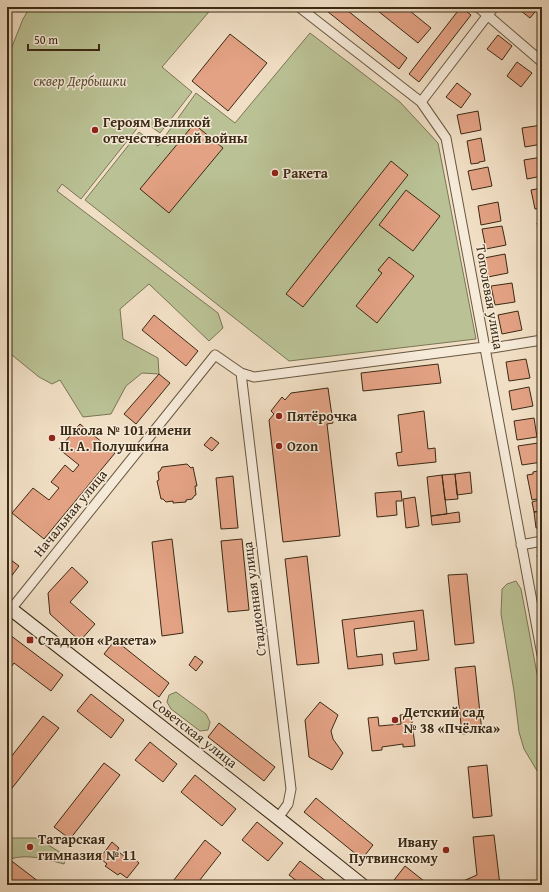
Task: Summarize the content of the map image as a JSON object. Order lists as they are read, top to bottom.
{
  "streets": {
    "street": [
      "Тополевая улица",
      "Начальная улица",
      "Стадионная улица",
      "Советская улица"
    ]
  },
  "crossings": [
    ["Начальная улица", "Стадионная улица"],
    ["Начальная улица", "Советская улица"],
    ["Стадионная улица", "Советская улица"]
  ],
  "parks": ["сквер Дербышки"],
  "places": {
    "other": [
      "Героям Великой отечественной войны",
      "Ракета",
      "Пятёрочка",
      "Школа № 101 имени П. А. Полушкина",
      "Ozon",
      "Детский сад № 38 «Пчёлка»",
      "Татарская гимназия № 11",
      "Ивану Путвинскому"
    ],
    "transit": ["Стадион «Ракета»"]
  },
  "scale_bar": "50 m"
}
